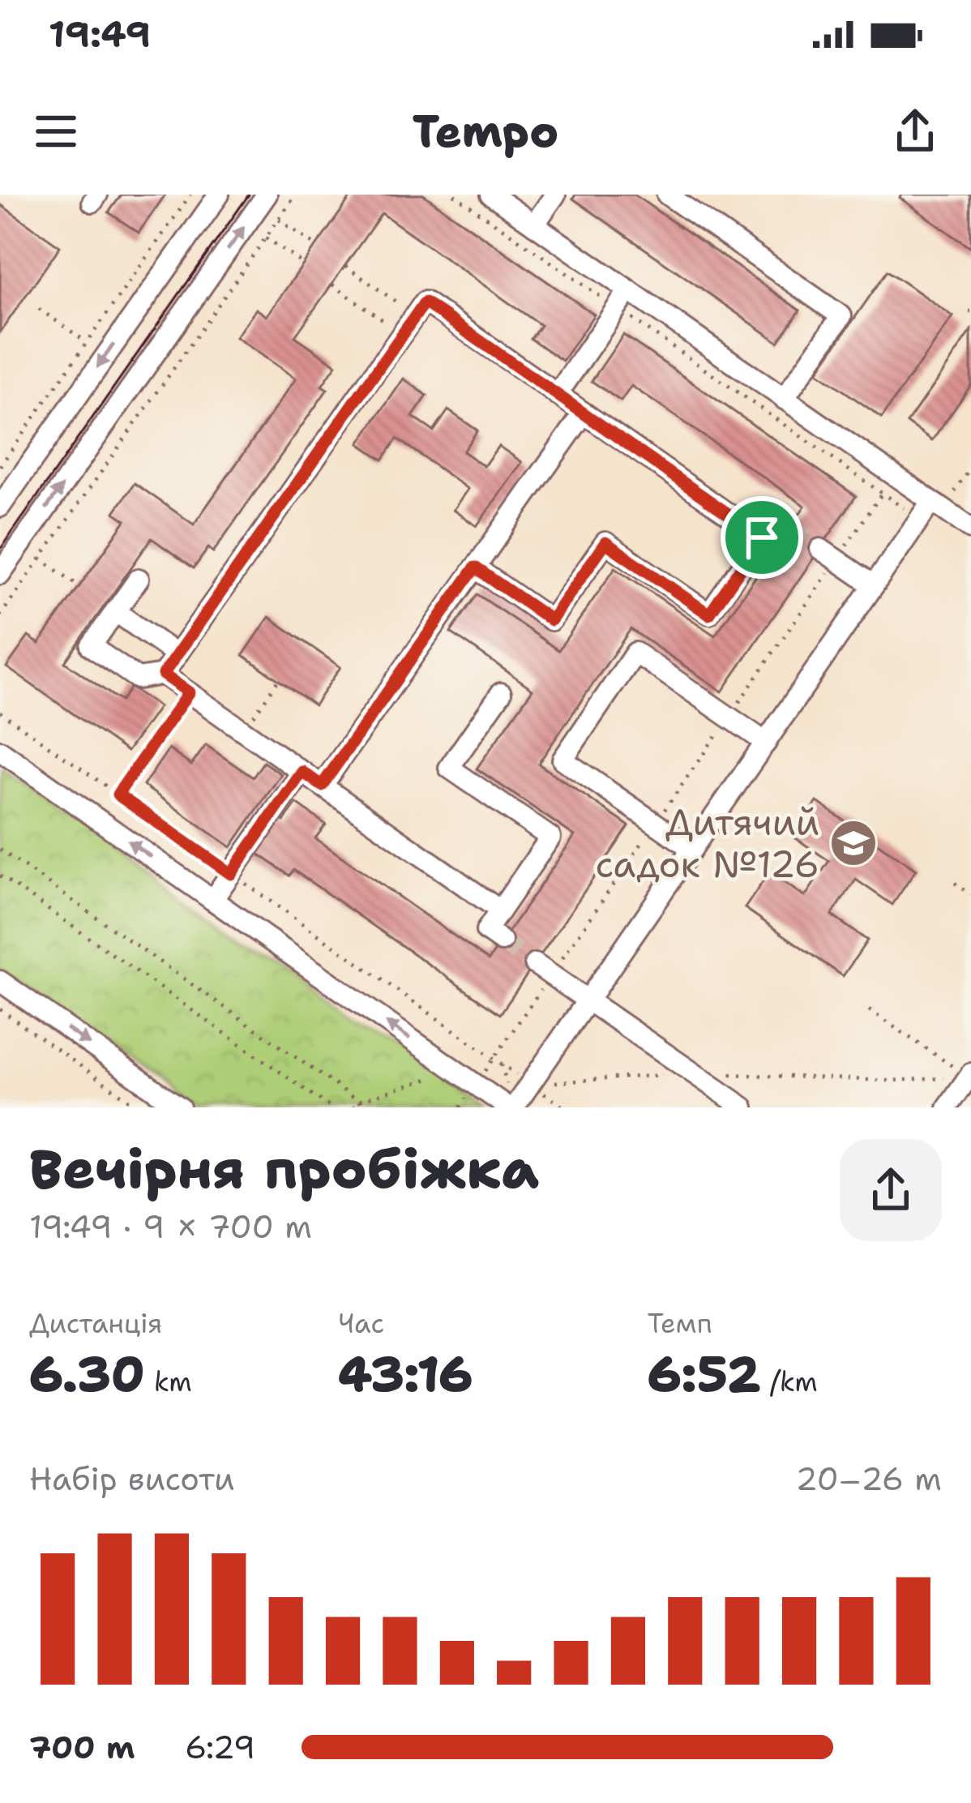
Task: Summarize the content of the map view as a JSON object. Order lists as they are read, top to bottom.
{
  "places": {
    "school or university": ["Дитячий садок №126"]
  },
  "page": {
    "status": "19:49",
    "header": "Tempo",
    "heading": ["Вечірня пробіжка", "19:49 · 9 × 700 m"],
    "stats": [
      ["Дистанція", "6.30 km"],
      ["Час", "43:16"],
      ["Темп", "6:52 /km"]
    ],
    "chart": ["Набір висоти", "20–26 m"],
    "list": [
      {
        "name": "700 m",
        "note": "6:29"
      }
    ]
  }
}
